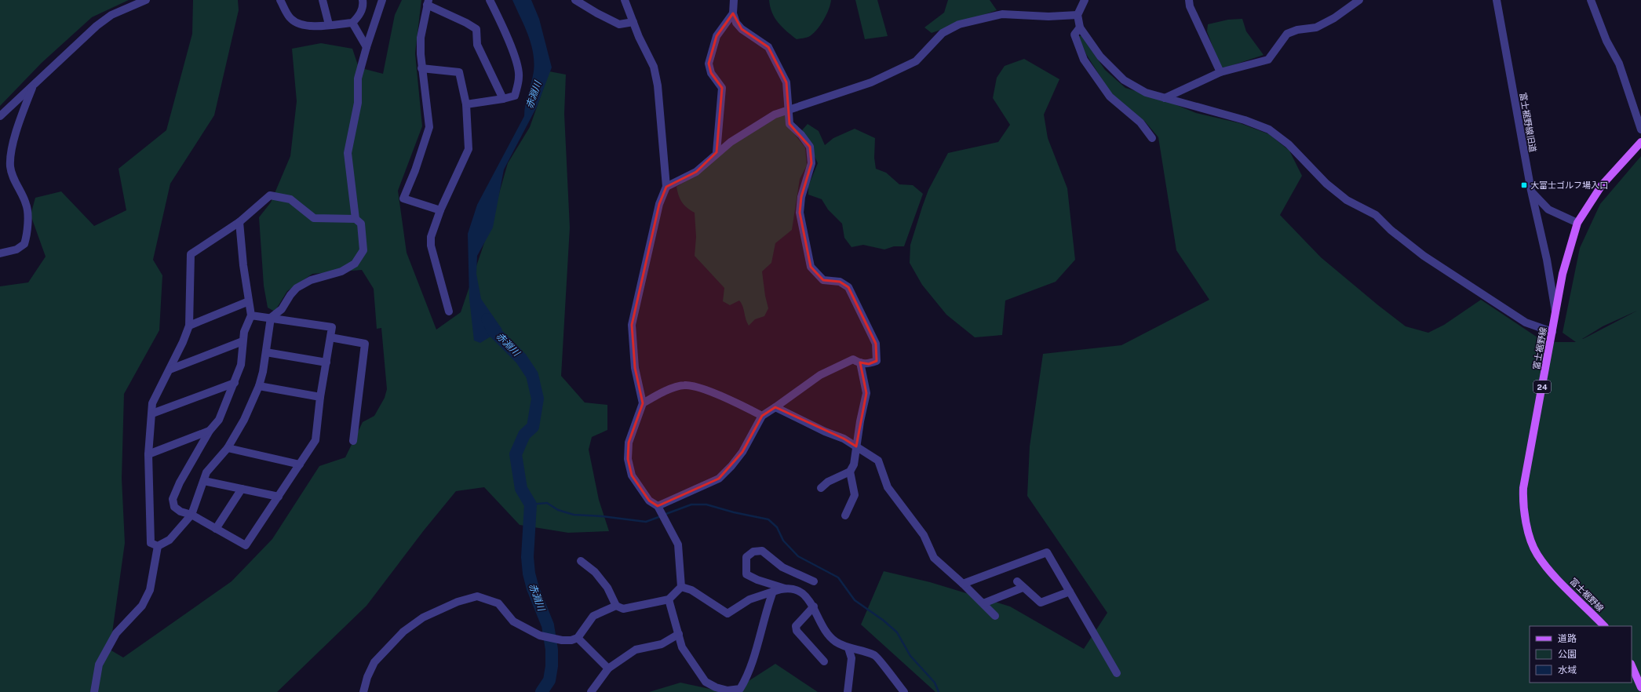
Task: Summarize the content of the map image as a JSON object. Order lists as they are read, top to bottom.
{
  "streets": {
    "main road": ["富士裾野線", "24"],
    "street": ["富士裾野線旧道"]
  },
  "crossings": [
    ["富士裾野線旧道", "富士裾野線"]
  ],
  "water": ["赤淵川"],
  "places": {
    "transit": ["大富士ゴルフ場入口"]
  },
  "legend": ["道路", "公園", "水域"]
}
